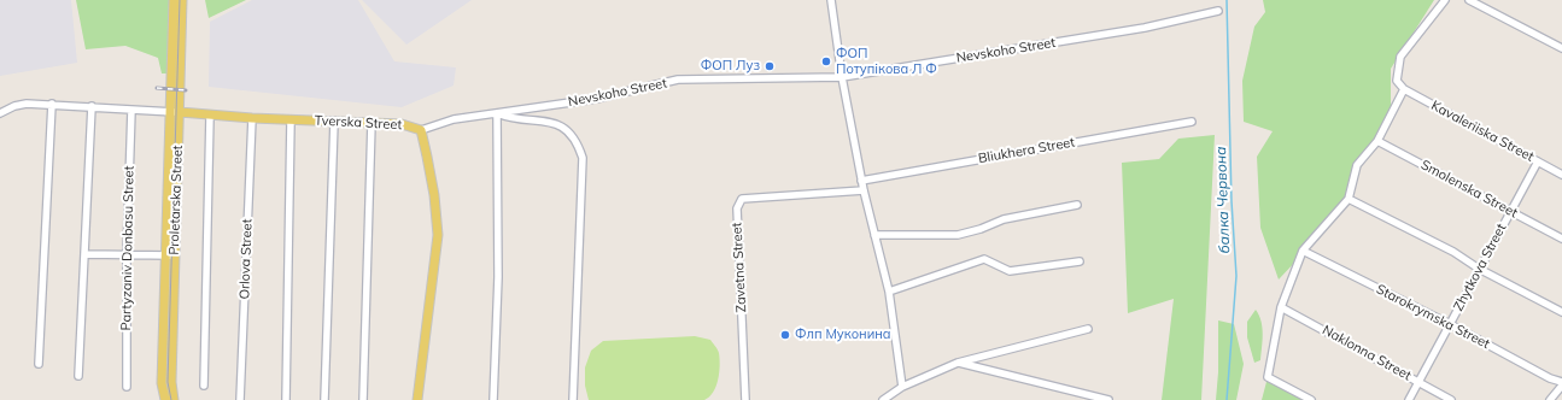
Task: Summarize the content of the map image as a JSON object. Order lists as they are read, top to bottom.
{
  "streets": {
    "main road": ["Tverska Street", "Proletarska Street"],
    "street": [
      "Nevskoho Street",
      "Kavaleriiska Street",
      "Bliukhera Street",
      "Smolenska Street",
      "Partyzaniv Donbasu Street",
      "Orlova Street",
      "Zavetna Street",
      "Zhytkova Street",
      "Starokrymska Street",
      "Naklonna Street"
    ]
  },
  "crossings": [
    ["Nevskoho Street", "Tverska Street"],
    ["Tverska Street", "Proletarska Street"],
    ["Tverska Street", "Partyzaniv Donbasu Street"],
    ["Tverska Street", "Orlova Street"],
    ["Kavaleriiska Street", "Zhytkova Street"],
    ["Smolenska Street", "Zhytkova Street"],
    ["Zhytkova Street", "Starokrymska Street"],
    ["Zhytkova Street", "Naklonna Street"]
  ],
  "water": ["балка Червона"],
  "places": ["ФОП Потупікова Л Ф", "ФОП Луз", "Флп Муконина"]
}
